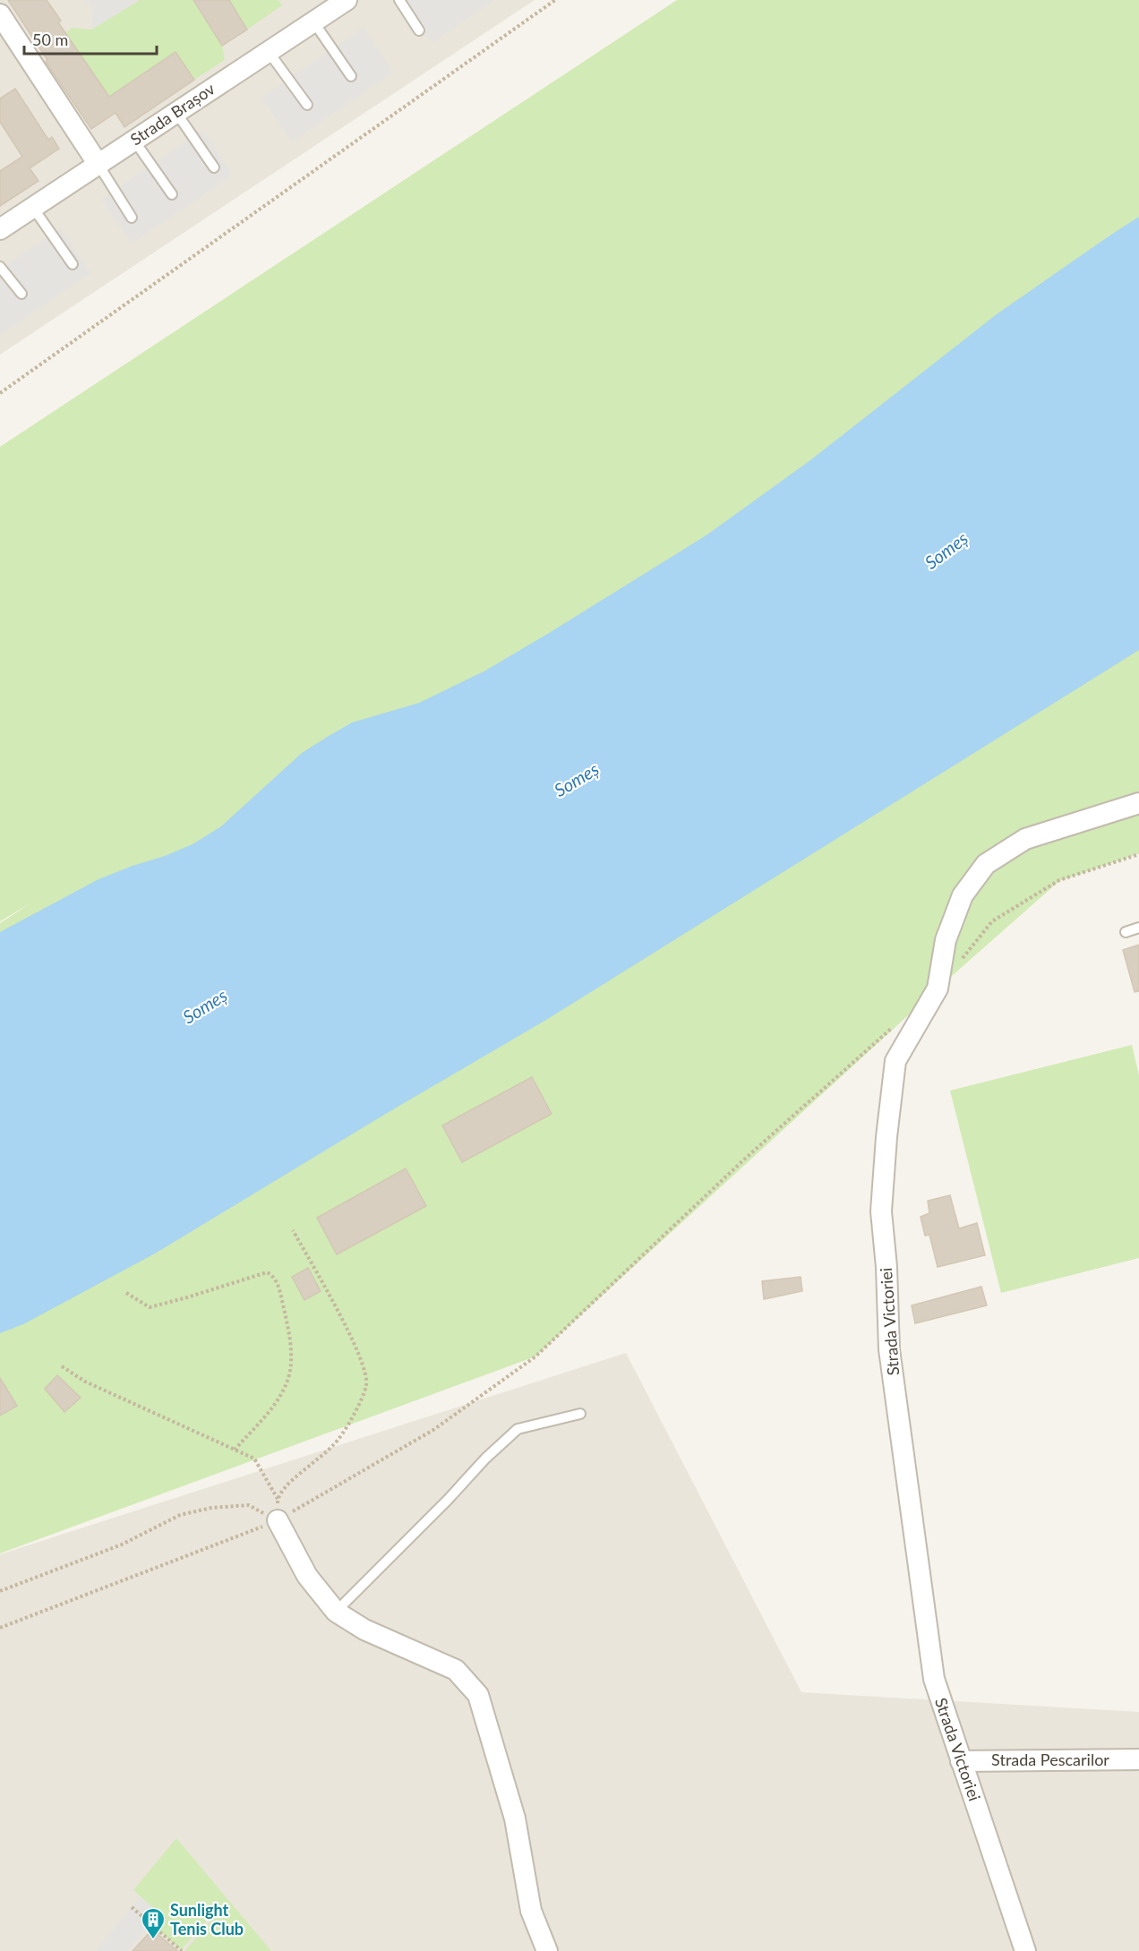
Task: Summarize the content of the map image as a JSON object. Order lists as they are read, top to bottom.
{
  "streets": {
    "street": ["Strada Brașov", "Strada Victoriei", "Strada Pescarilor"]
  },
  "crossings": [
    ["Strada Victoriei", "Strada Pescarilor"]
  ],
  "water": ["Someș"],
  "places": {
    "building": ["Sunlight Tenis Club"]
  },
  "scale_bar": "50 m"
}
